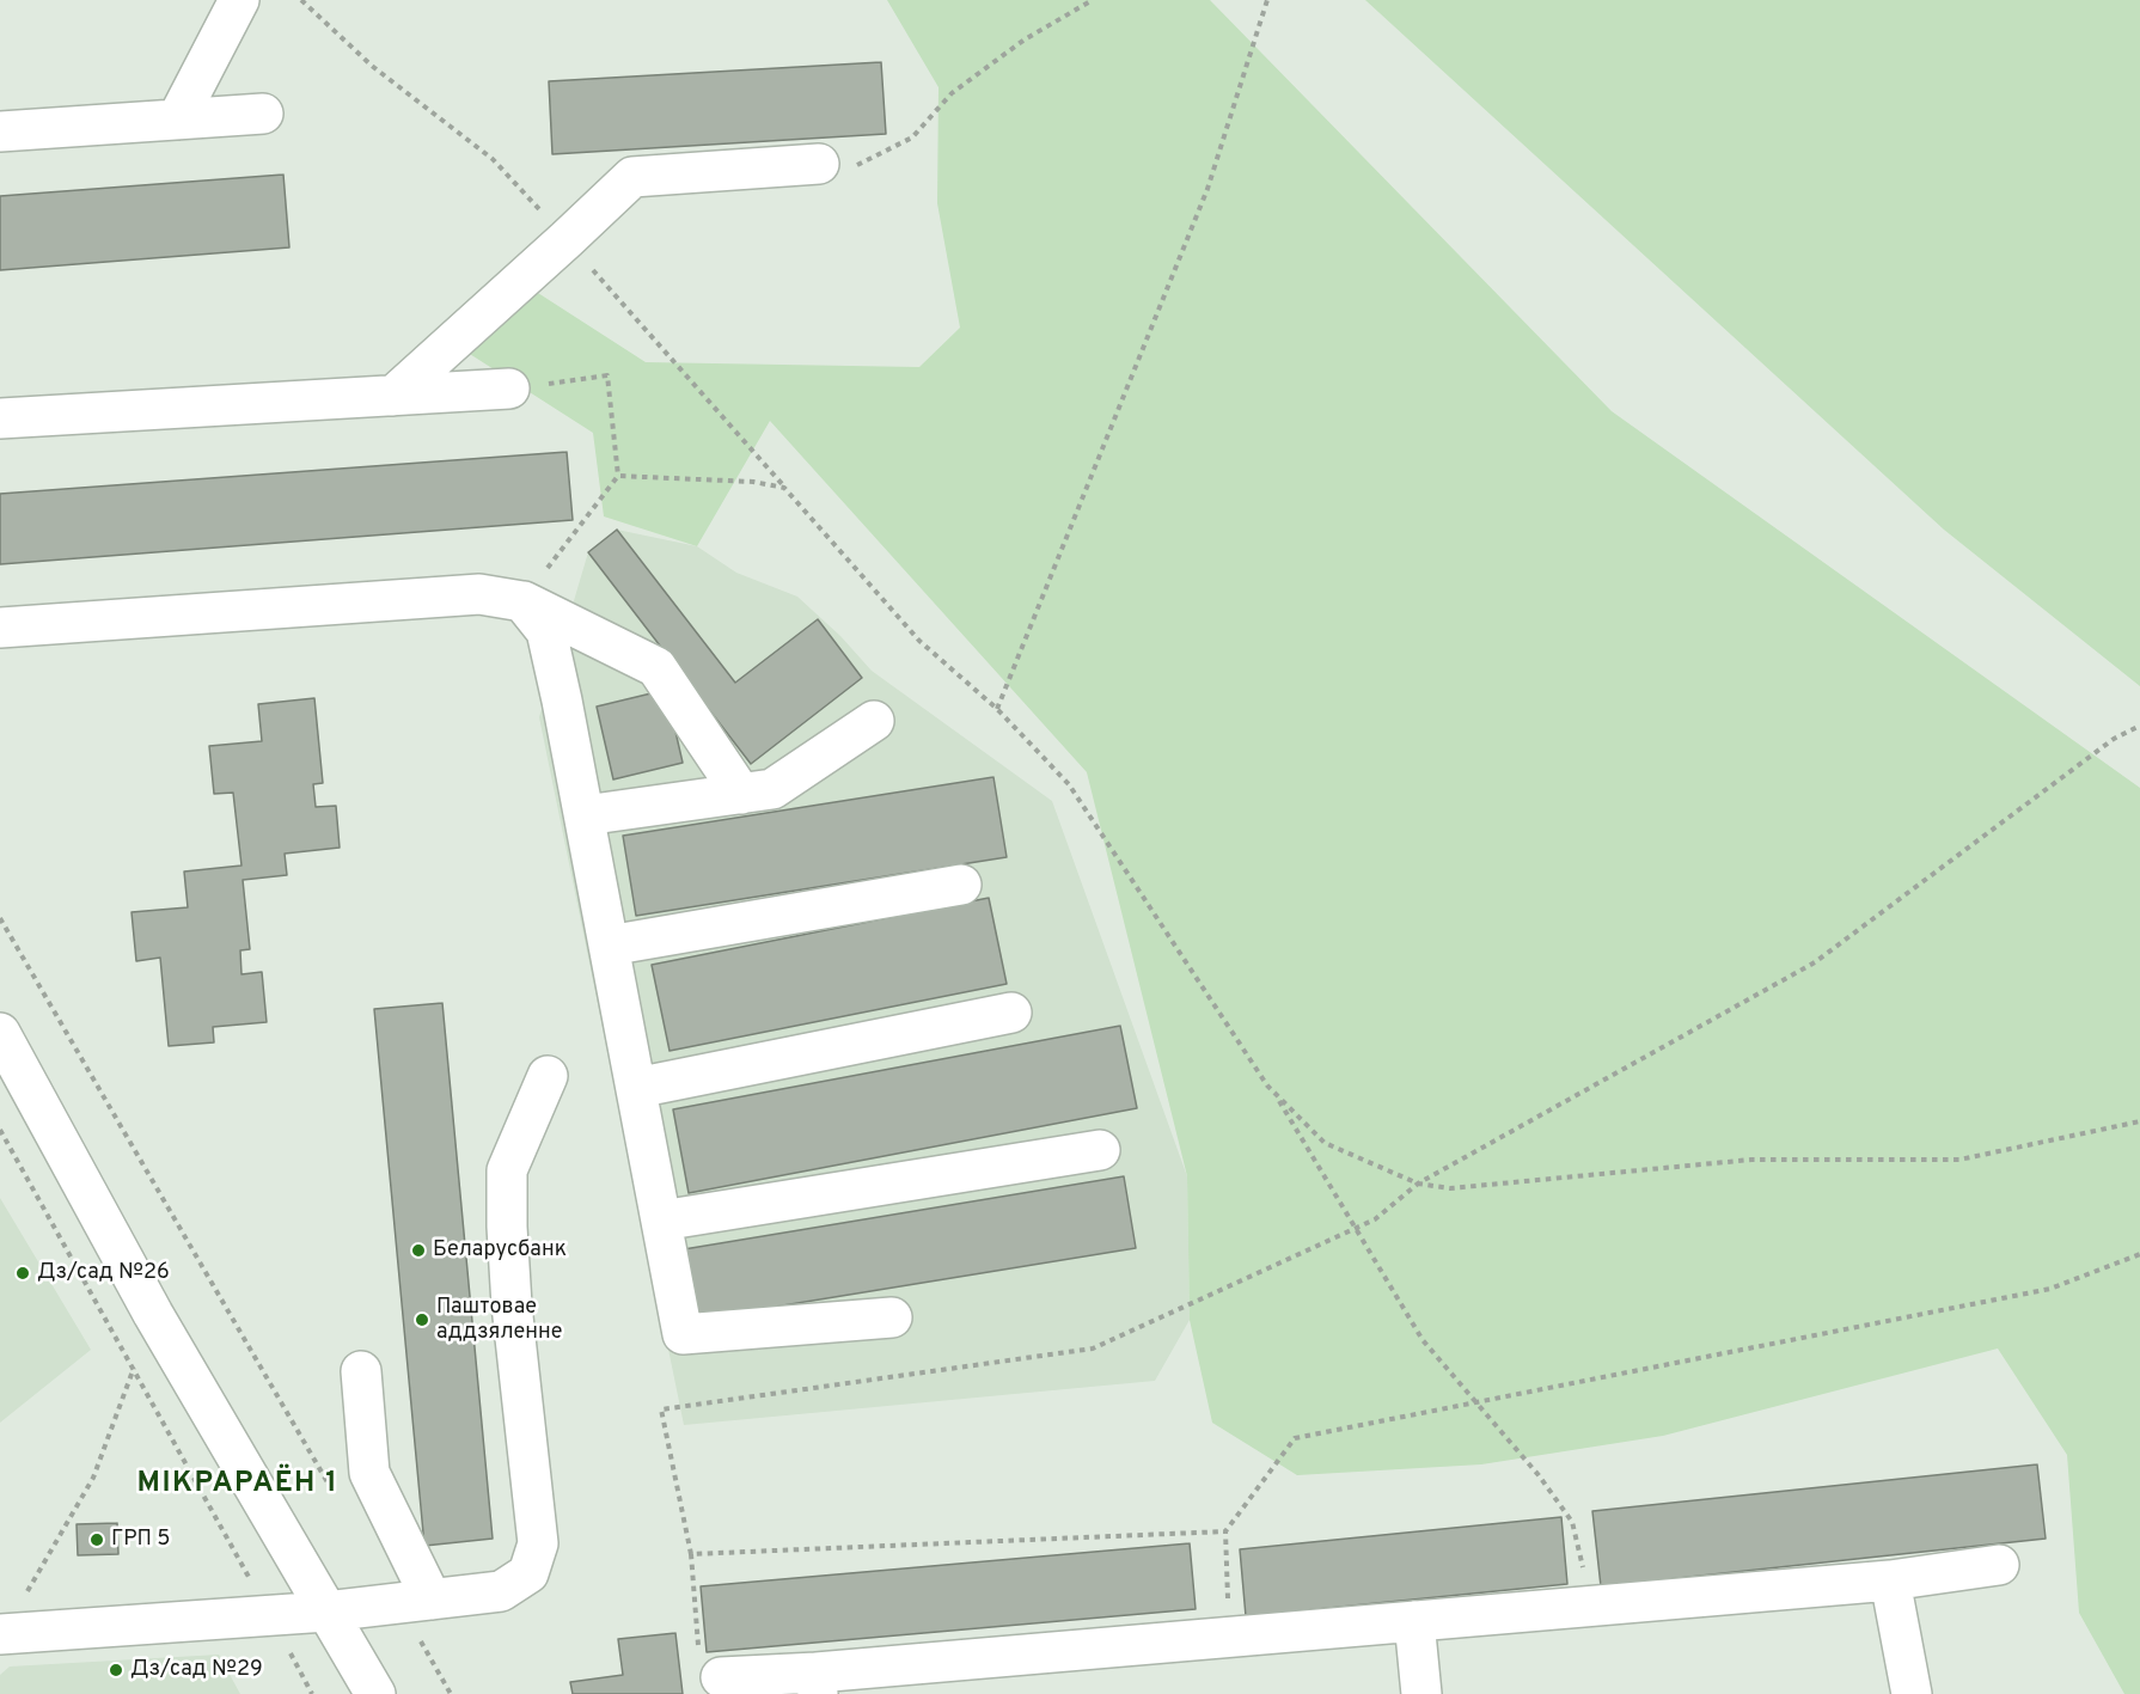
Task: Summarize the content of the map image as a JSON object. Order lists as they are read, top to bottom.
{
  "districts": ["МІКРАРАЁН 1"],
  "places": [
    "Беларусбанк",
    "Дз/сад №26",
    "Паштовае аддзяленне",
    "ГРП 5",
    "Дз/сад №29"
  ]
}
